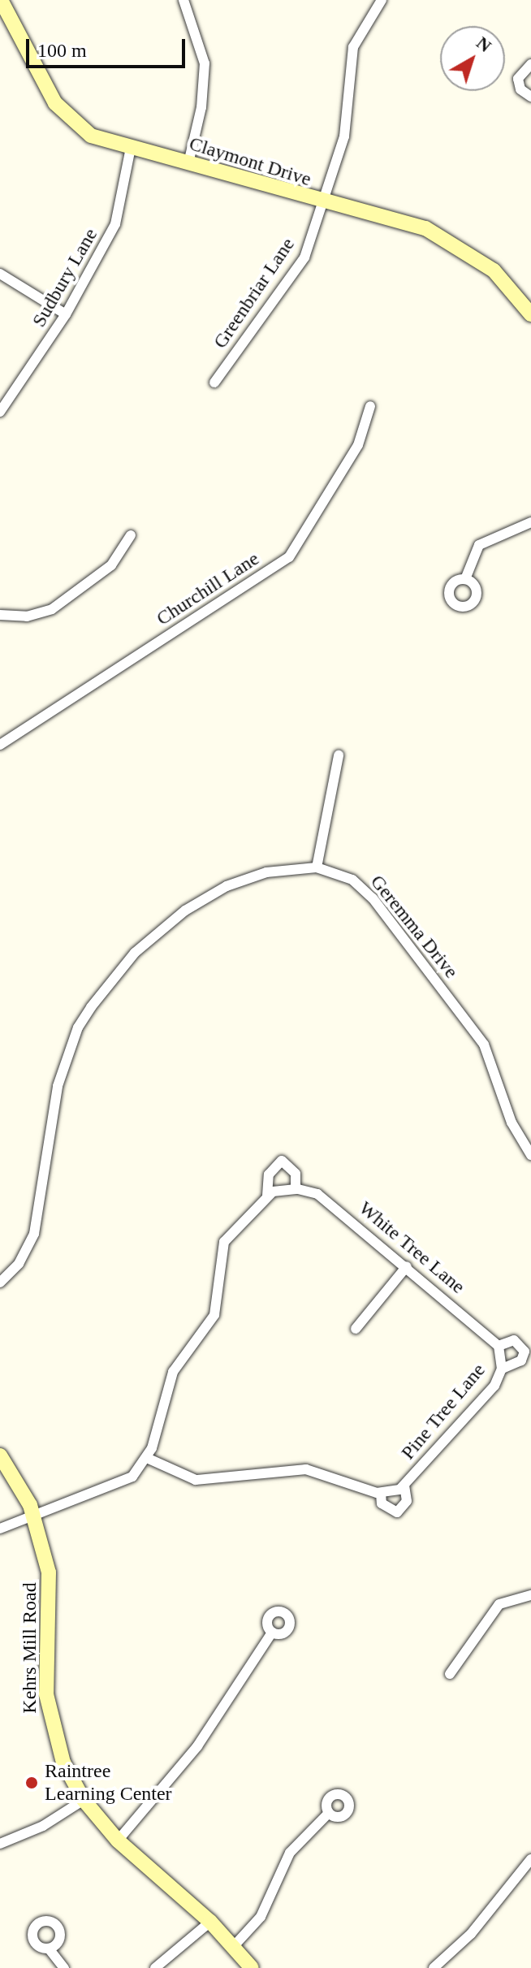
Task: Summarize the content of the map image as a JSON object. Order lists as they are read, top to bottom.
{
  "streets": {
    "street": [
      "Claymont Drive",
      "Sudbury Lane",
      "Greenbriar Lane",
      "Churchill Lane",
      "Geremma Drive",
      "White Tree Lane",
      "Pine Tree Lane",
      "Kehrs Mill Road"
    ]
  },
  "crossings": [
    ["Claymont Drive", "Sudbury Lane"],
    ["Claymont Drive", "Greenbriar Lane"],
    ["White Tree Lane", "Pine Tree Lane"]
  ],
  "places": ["Raintree Learning Center"],
  "scale_bar": "100 m",
  "north": "top right"
}
